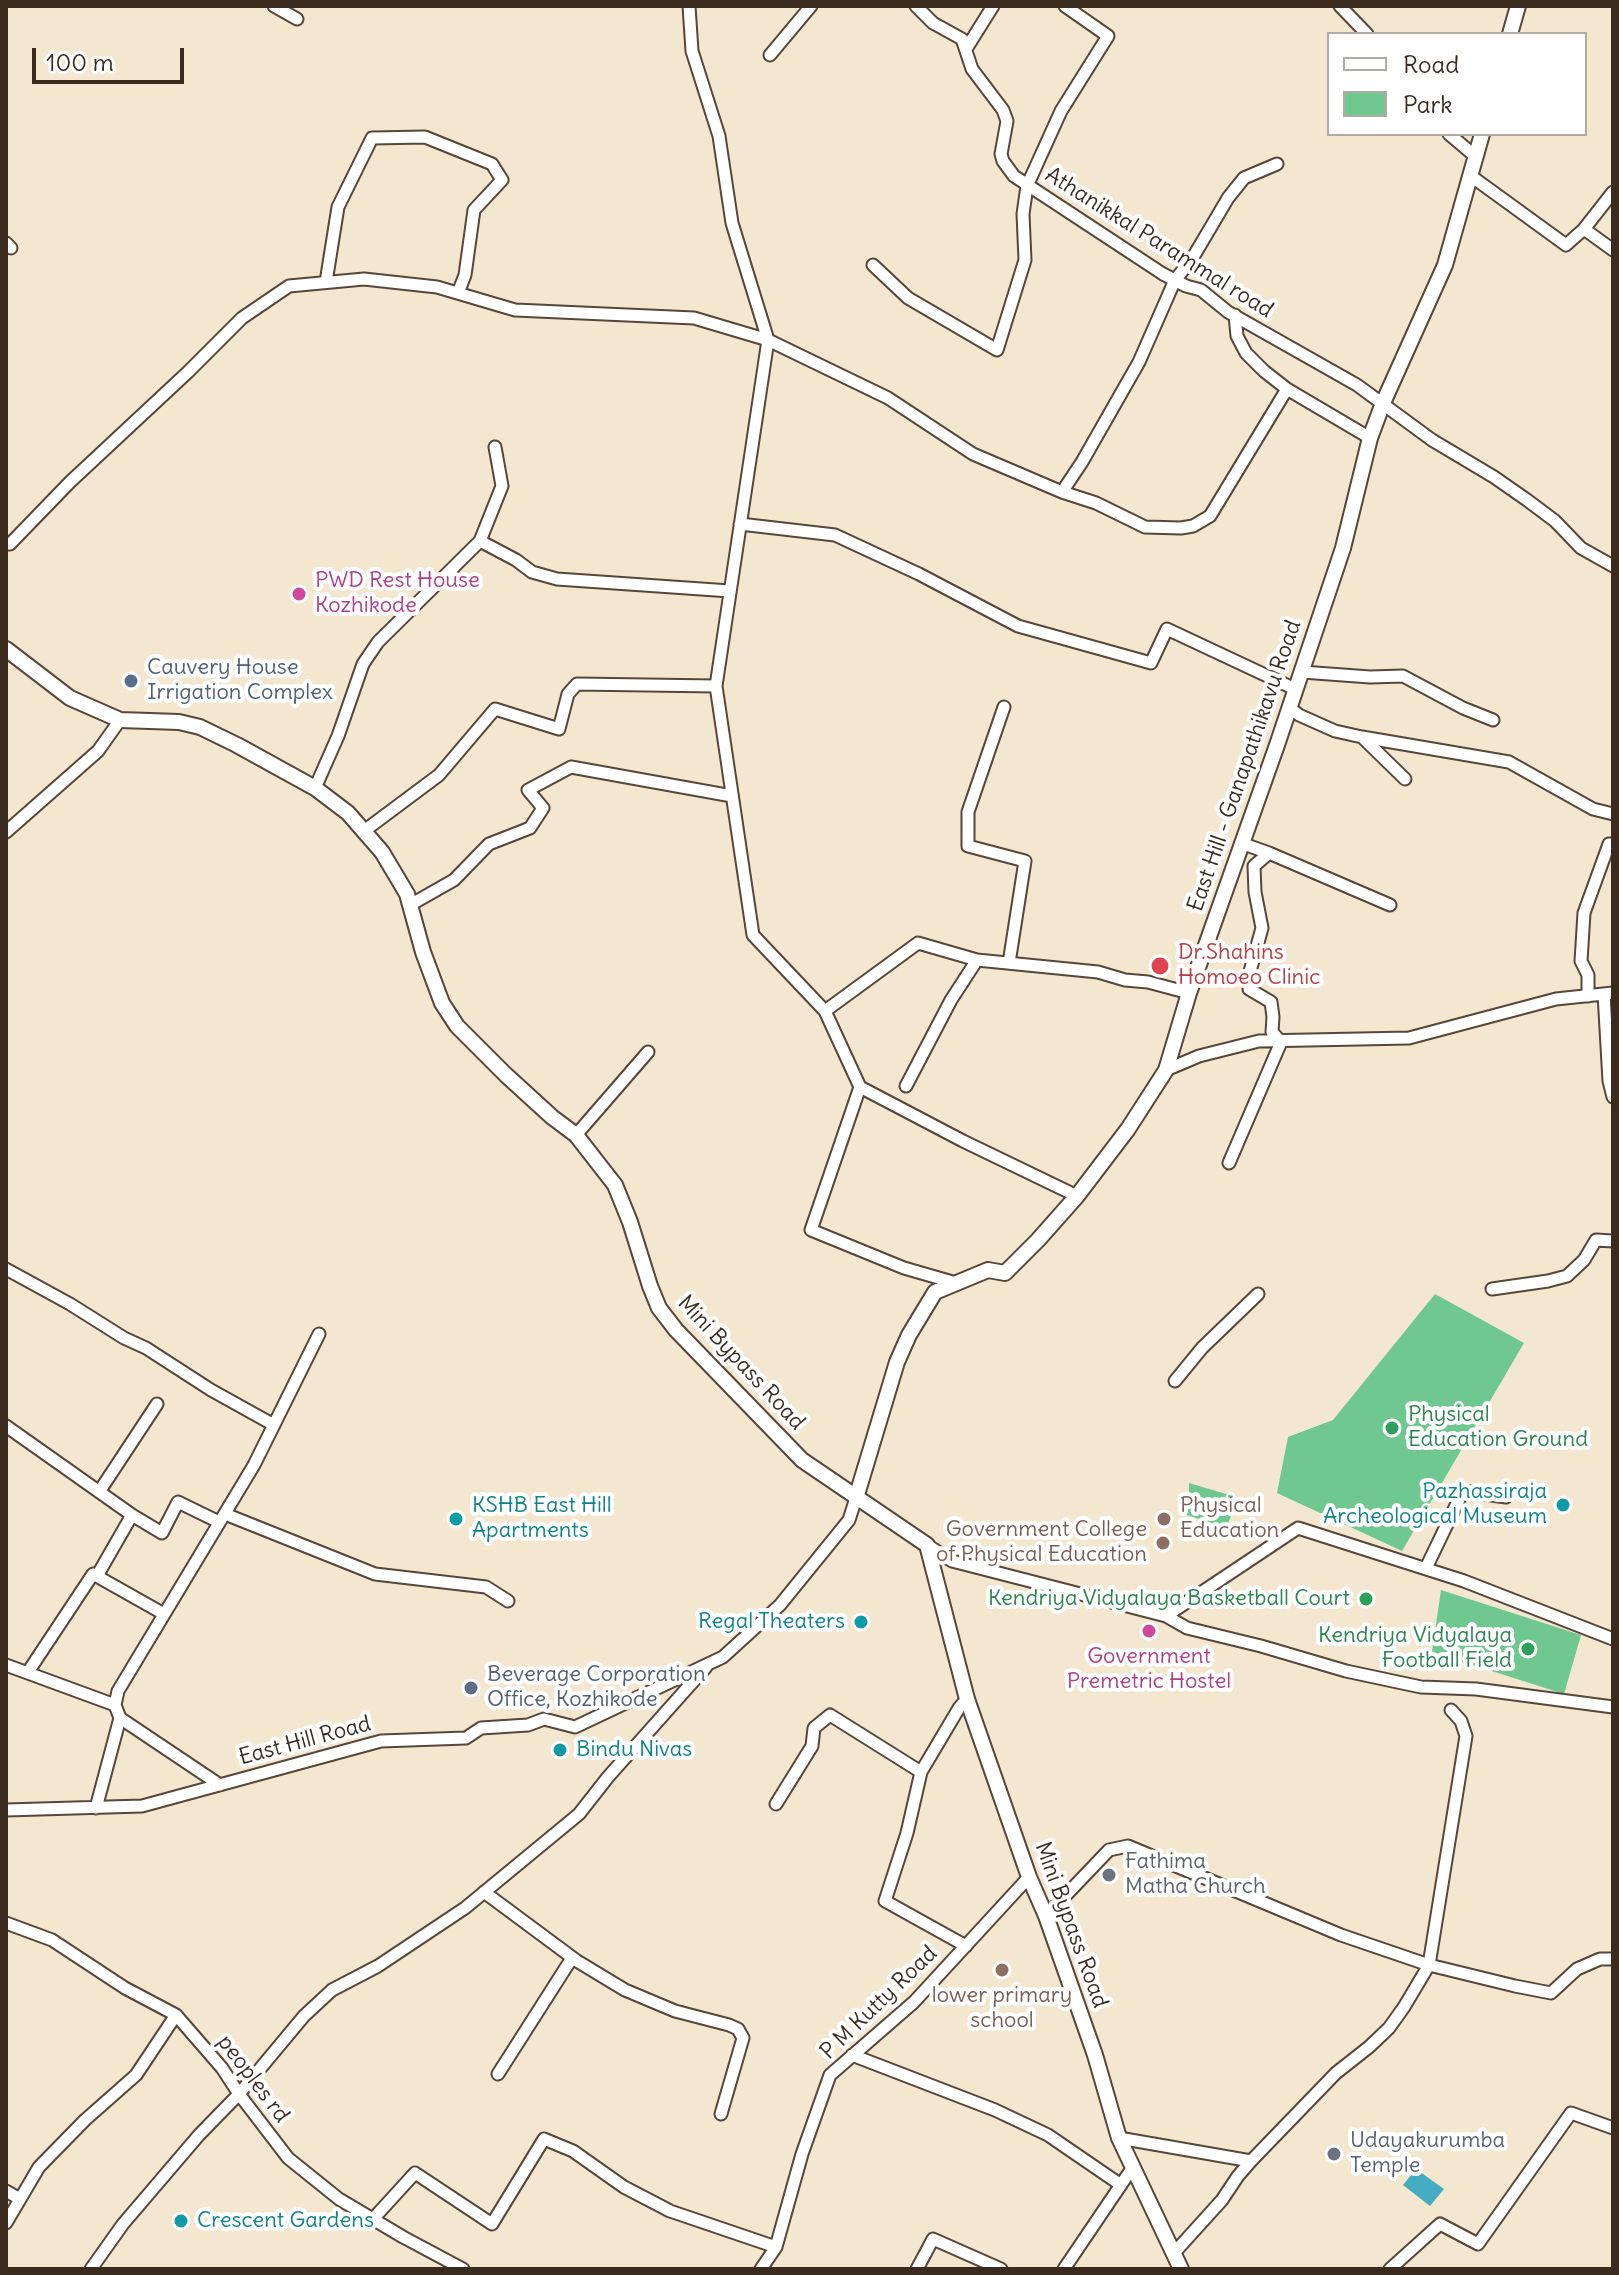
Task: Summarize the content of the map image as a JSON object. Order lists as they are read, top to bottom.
{
  "streets": {
    "main road": ["East Hill - Ganapathikavu Road", "Mini Bypass Road"],
    "street": [
      "Athanikkal Parammal road",
      "East Hill Road",
      "P M Kutty Road",
      "peoples rd"
    ]
  },
  "crossings": [
    ["Athanikkal Parammal road", "East Hill - Ganapathikavu Road"],
    ["East Hill - Ganapathikavu Road", "Mini Bypass Road"],
    ["East Hill - Ganapathikavu Road", "East Hill Road"],
    ["Mini Bypass Road", "East Hill Road"],
    ["Mini Bypass Road", "P M Kutty Road"]
  ],
  "places": [
    "PWD Rest House Kozhikode",
    "Cauvery House Irrigation Complex",
    "Dr.Shahins Homoeo Clinic",
    "Physical Education Ground",
    "Pazhassiraja Archeological Museum",
    "KSHB East Hill Apartments",
    "Physical Education",
    "Government College of Physical Education",
    "Kendriya Vidyalaya Basketball Court",
    "Regal Theaters",
    "Government Premetric Hostel",
    "Kendriya Vidyalaya Football Field",
    "Beverage Corporation Office, Kozhikode",
    "Bindu Nivas",
    "Fathima Matha Church",
    "lower primary school",
    "Udayakurumba Temple",
    "Crescent Gardens"
  ],
  "legend": ["Road", "Park"],
  "scale_bar": "100 m"
}
